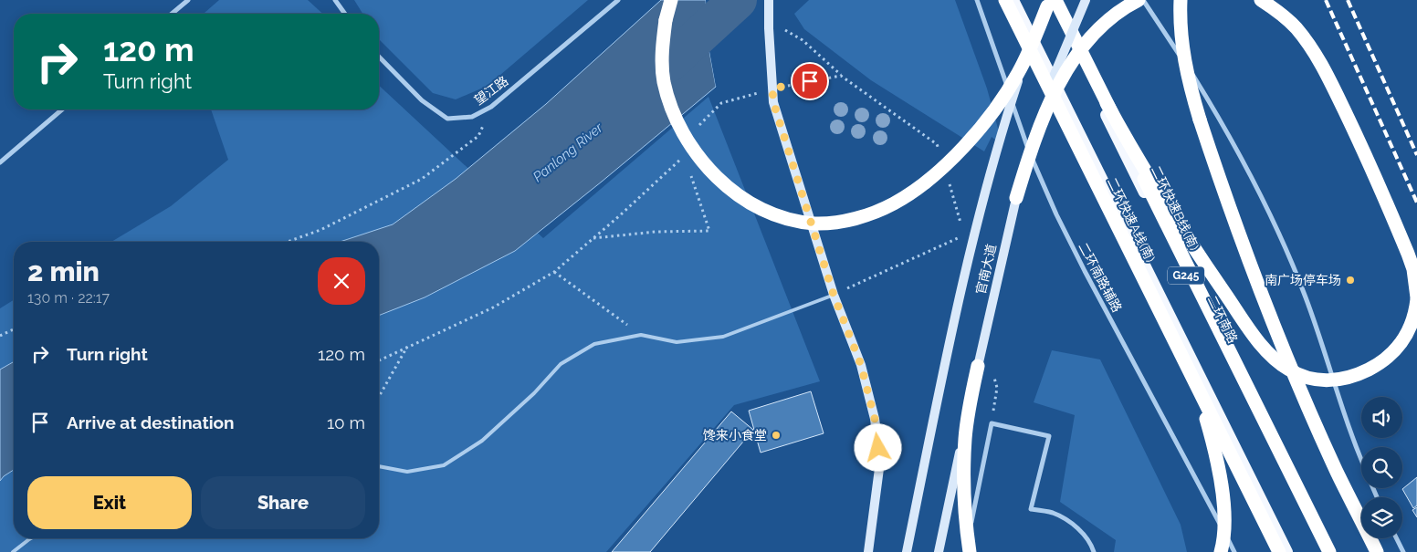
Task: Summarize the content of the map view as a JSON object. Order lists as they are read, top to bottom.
{
  "streets": {
    "highway": ["二环快速B线(南)", "二环快速A线(南)"],
    "main road": ["官南大道", "G245", "二环南路"],
    "street": ["望江路", "二环南路辅路"]
  },
  "crossings": [
    ["二环快速B线(南)", "官南大道"],
    ["二环快速B线(南)", "二环南路"],
    ["官南大道", "二环南路"]
  ],
  "water": ["Panlong River"],
  "places": ["南广场停车场", "馋来小食堂"],
  "page": {
    "turn": ["120 m", "Turn right"],
    "heading": ["2 min", "130 m · 22:17"],
    "list": [
      {
        "name": "Turn right",
        "value": "120 m"
      },
      {
        "name": "Arrive at destination",
        "value": "10 m"
      }
    ],
    "buttons": ["Exit", "Share"]
  }
}
